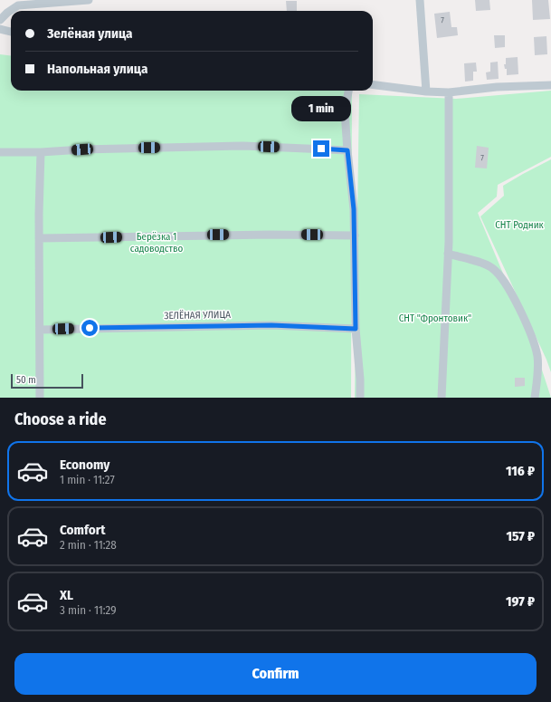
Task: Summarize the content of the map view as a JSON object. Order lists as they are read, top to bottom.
{
  "streets": {
    "street": ["ЗЕЛЁНАЯ УЛИЦА"]
  },
  "parks": ["СНТ Родник", "Берёзка 1 садоводство", "СНТ \"Фронтовик\""],
  "house_numbers": ["7", "7"],
  "scale_bar": "50 m",
  "page": {
    "banner": ["Зелёная улица", "Напольная улица"],
    "bubble": "1 min",
    "scale": "50 m",
    "heading": "Choose a ride",
    "list": [
      {
        "name": "Economy",
        "note": "1 min · 11:27",
        "value": "116 ₽"
      },
      {
        "name": "Comfort",
        "note": "2 min · 11:28",
        "value": "157 ₽"
      },
      {
        "name": "XL",
        "note": "3 min · 11:29",
        "value": "197 ₽"
      }
    ],
    "buttons": "Confirm"
  }
}
